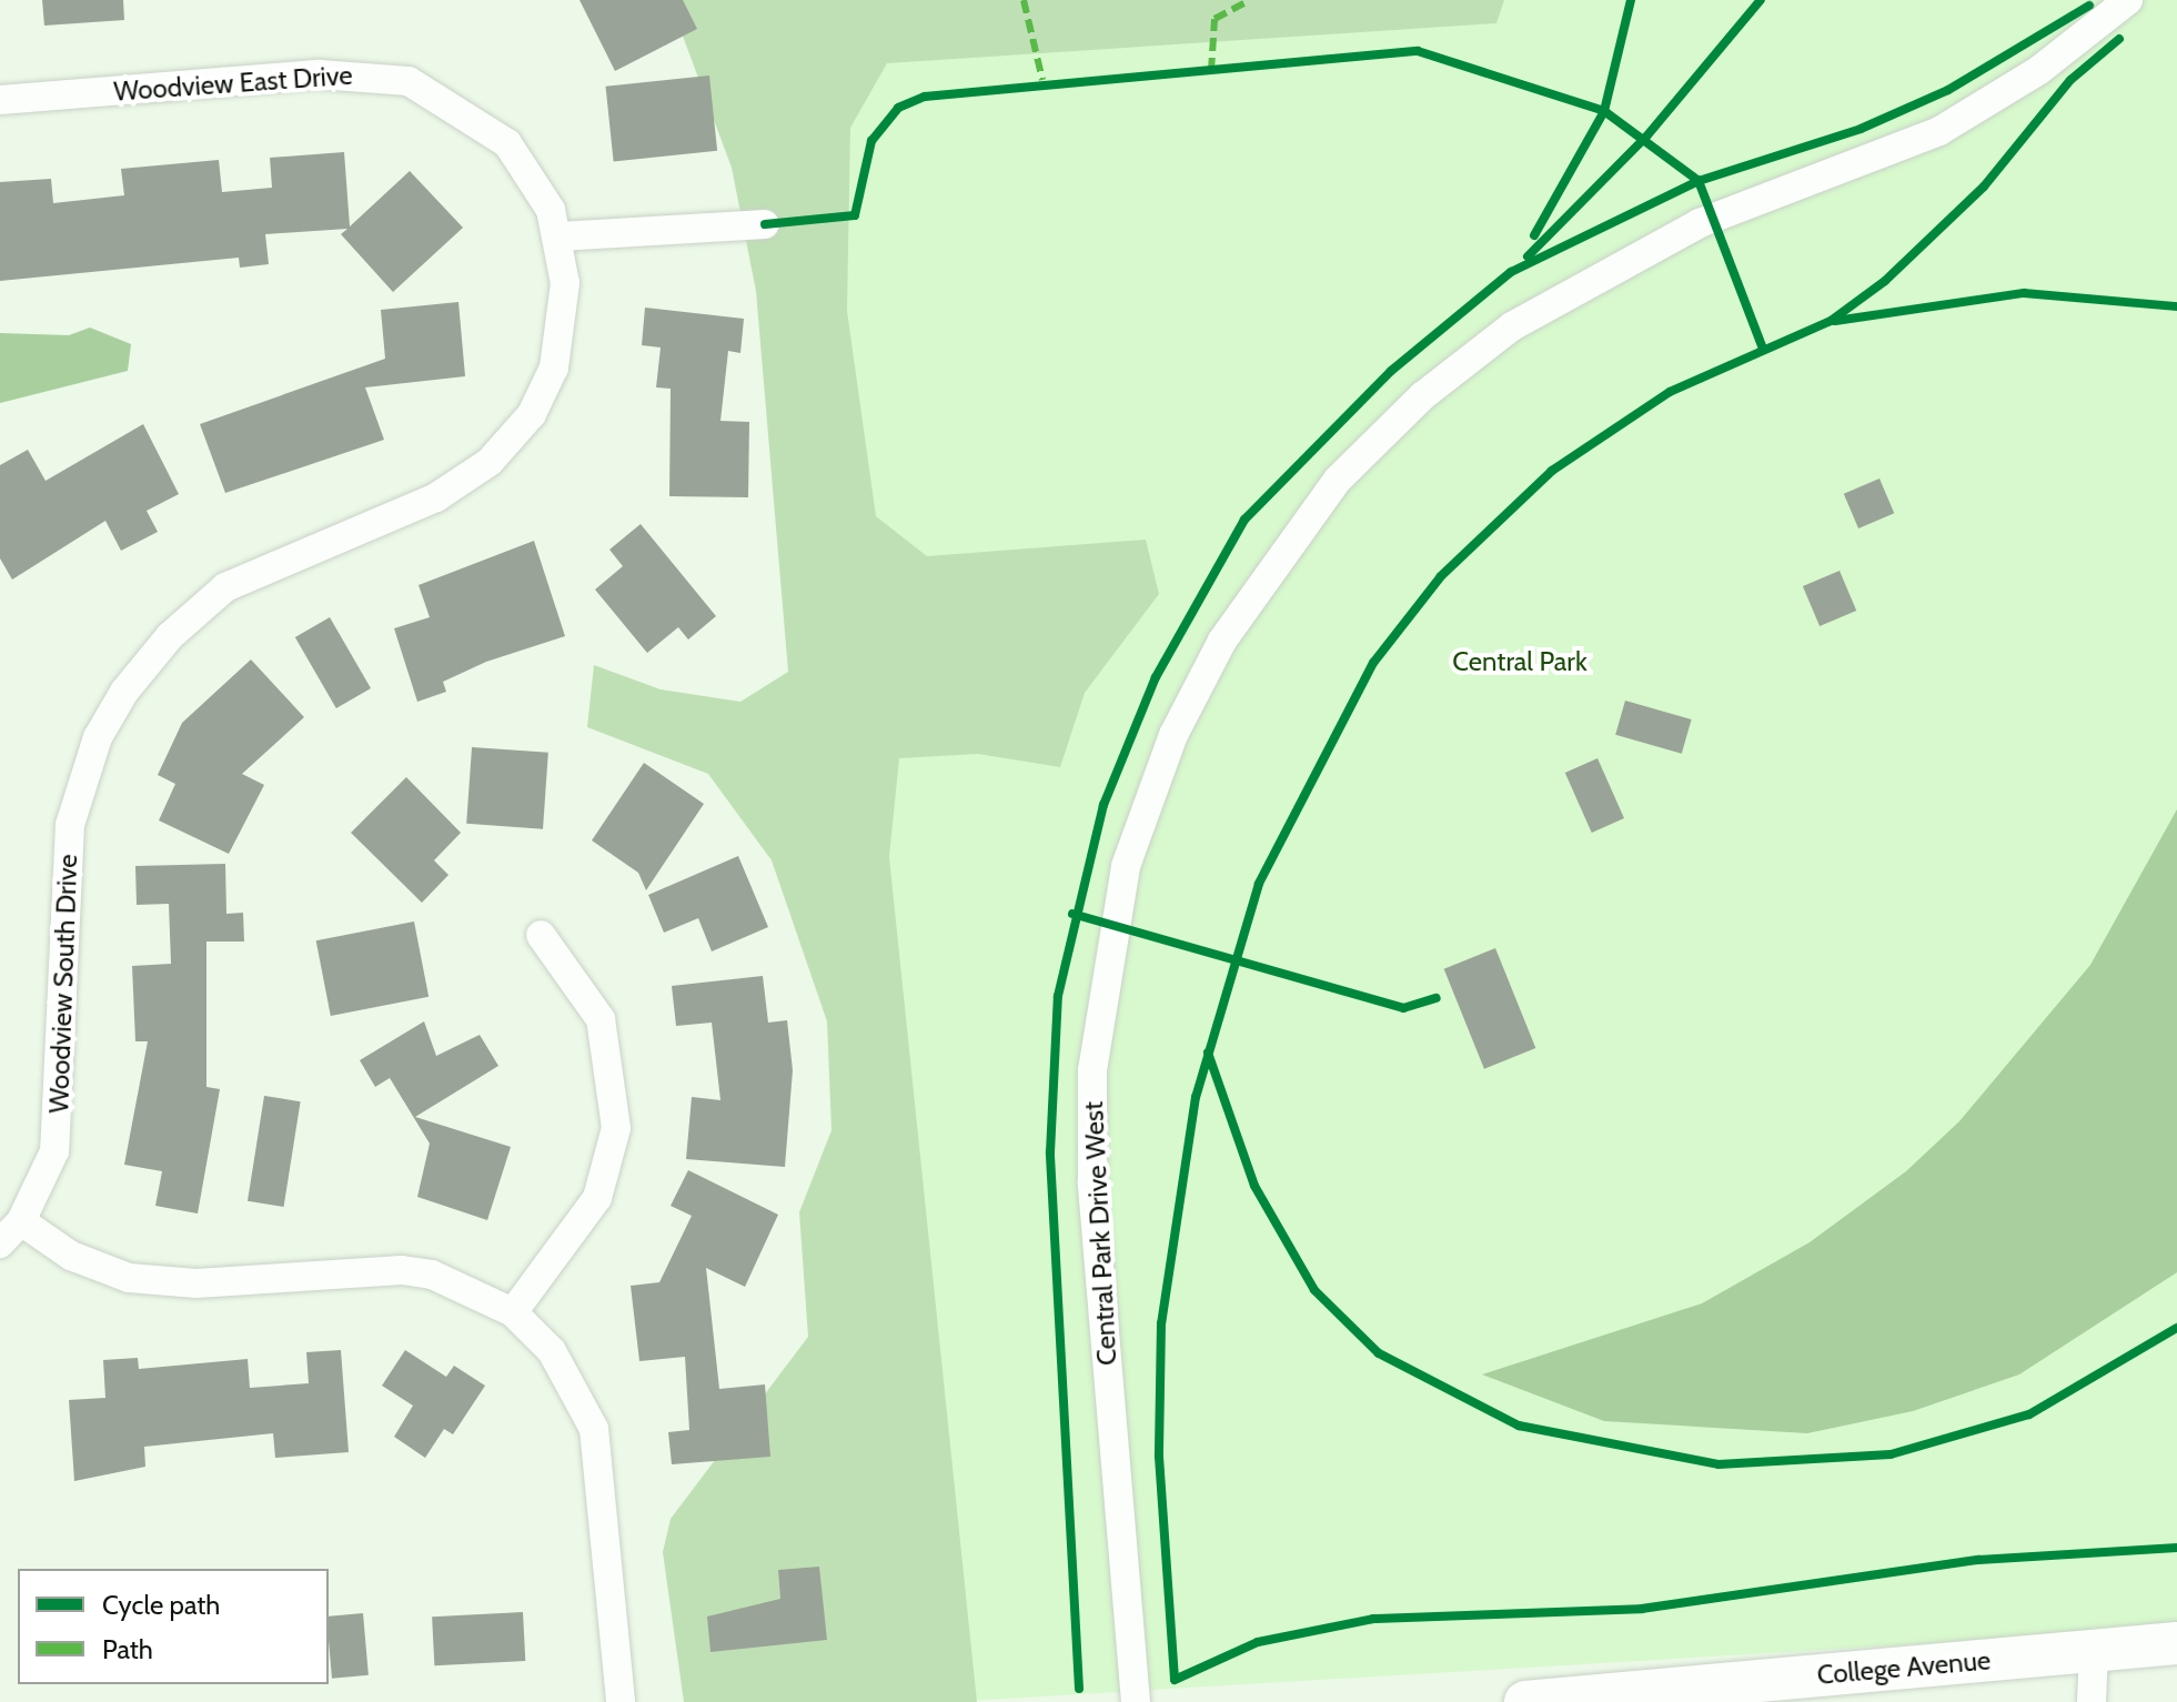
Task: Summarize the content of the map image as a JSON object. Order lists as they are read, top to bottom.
{
  "streets": {
    "main road": ["College Avenue"],
    "street": ["Woodview East Drive", "Woodview South Drive", "Central Park Drive West"]
  },
  "crossings": [
    ["Woodview East Drive", "Woodview South Drive"]
  ],
  "parks": ["Central Park"],
  "legend": ["Cycle path", "Path"]
}
